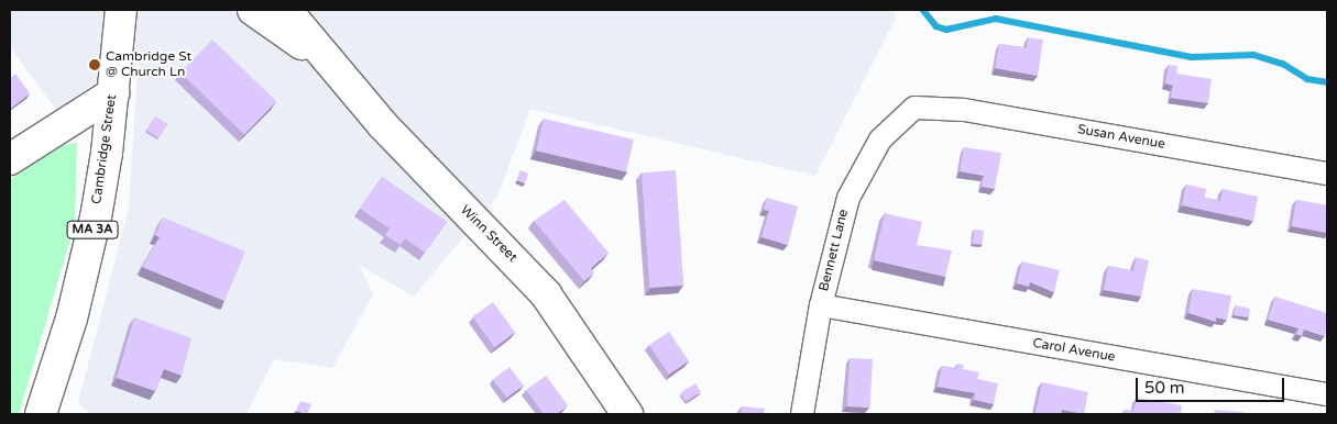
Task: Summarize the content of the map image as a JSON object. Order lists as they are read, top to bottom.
{
  "streets": {
    "main road": ["Cambridge Street", "MA 3A", "Winn Street"],
    "street": ["Susan Avenue", "Bennett Lane", "Carol Avenue"]
  },
  "crossings": [
    ["Susan Avenue", "Bennett Lane"],
    ["Bennett Lane", "Carol Avenue"]
  ],
  "places": ["Cambridge St @ Church Ln"],
  "scale_bar": "50 m"
}
